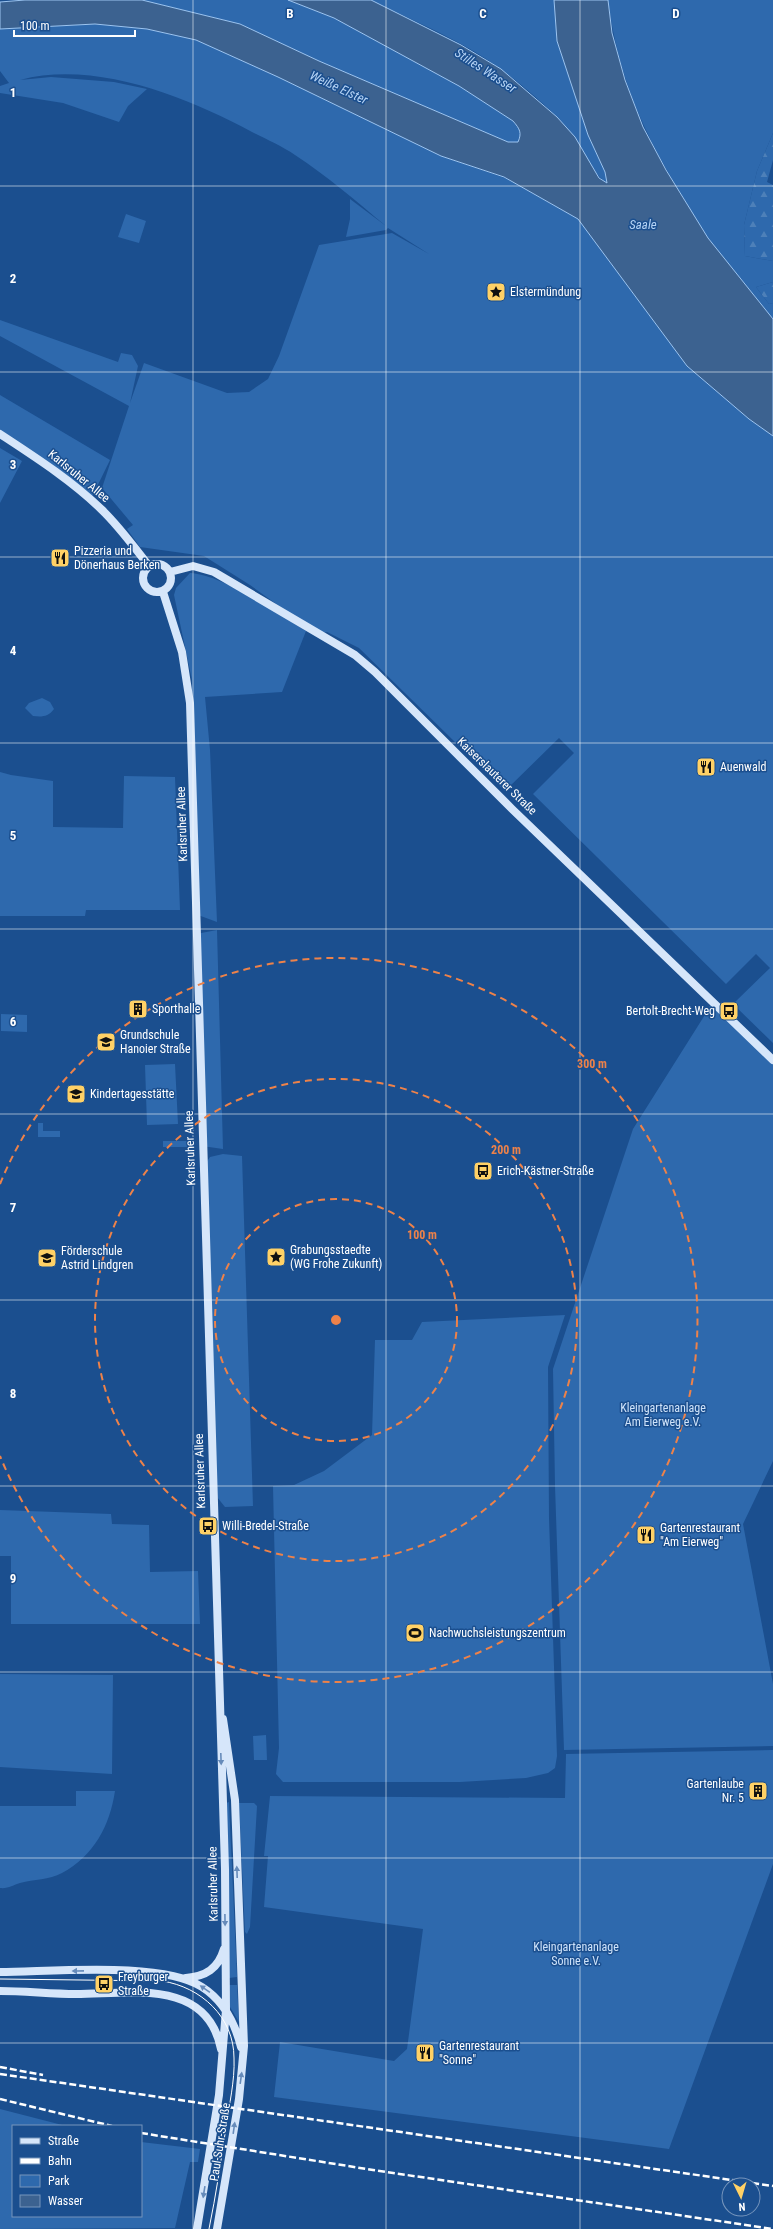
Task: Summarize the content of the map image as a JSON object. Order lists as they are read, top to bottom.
{
  "streets": {
    "street": ["Karlsruher Allee", "Kaiserslauterer Straße", "Paul-Suhr-Straße"]
  },
  "crossings": [
    ["Karlsruher Allee", "Kaiserslauterer Straße"],
    ["Karlsruher Allee", "Paul-Suhr-Straße"]
  ],
  "water": ["Stilles Wasser", "Weiße Elster", "Saale"],
  "parks": ["Kleingartenanlage Am Eierweg e.V.", "Kleingartenanlage Sonne e.V."],
  "places": {
    "place": ["Elstermündung", "Grabungsstaedte (WG Frohe Zukunft)"],
    "restaurant": [
      "Pizzeria und Dönerhaus Berken",
      "Auenwald",
      "Gartenrestaurant \"Am Eierweg\"",
      "Gartenrestaurant \"Sonne\""
    ],
    "building": ["Sporthalle", "Gartenlaube Nr. 5"],
    "bus stop": [
      "Bertolt-Brecht-Weg",
      "Erich-Kästner-Straße",
      "Willi-Bredel-Straße",
      "Freyburger Straße"
    ],
    "school or university": ["Grundschule Hanoier Straße", "Kindertagesstätte", "Förderschule Astrid Lindgren"],
    "sports": ["Nachwuchsleistungszentrum"]
  },
  "legend": [
    "Straße",
    "Bahn",
    "Park",
    "Wasser"
  ],
  "scale_bar": "100 m",
  "north": "bottom",
  "grid": {
    "columns": ["B", "C", "D"],
    "rows": [
      "1",
      "2",
      "3",
      "4",
      "5",
      "6",
      "7",
      "8",
      "9"
    ]
  },
  "rings": ["300 m", "200 m", "100 m"]
}
